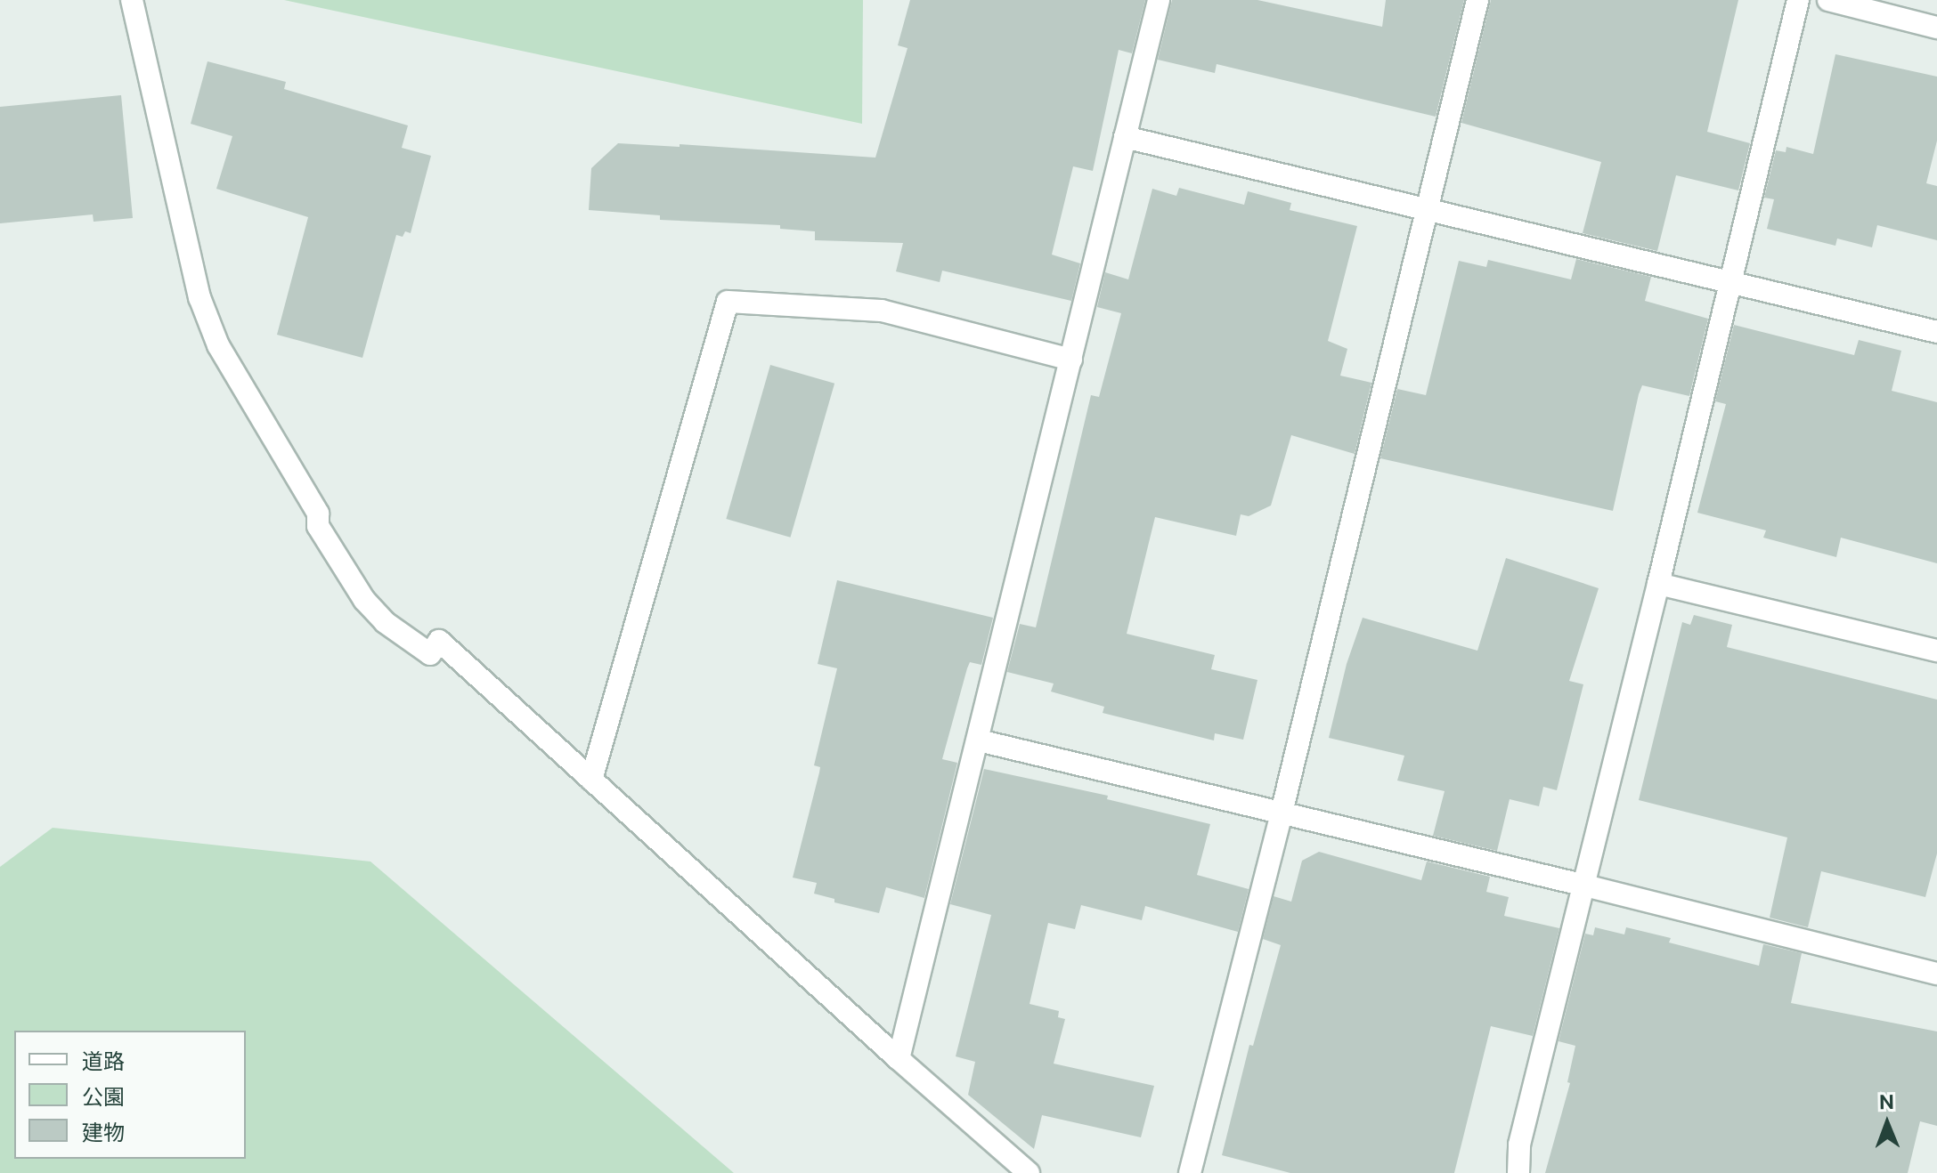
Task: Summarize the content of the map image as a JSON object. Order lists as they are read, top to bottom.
{
  "legend": ["道路", "公園", "建物"],
  "north": "top"
}
